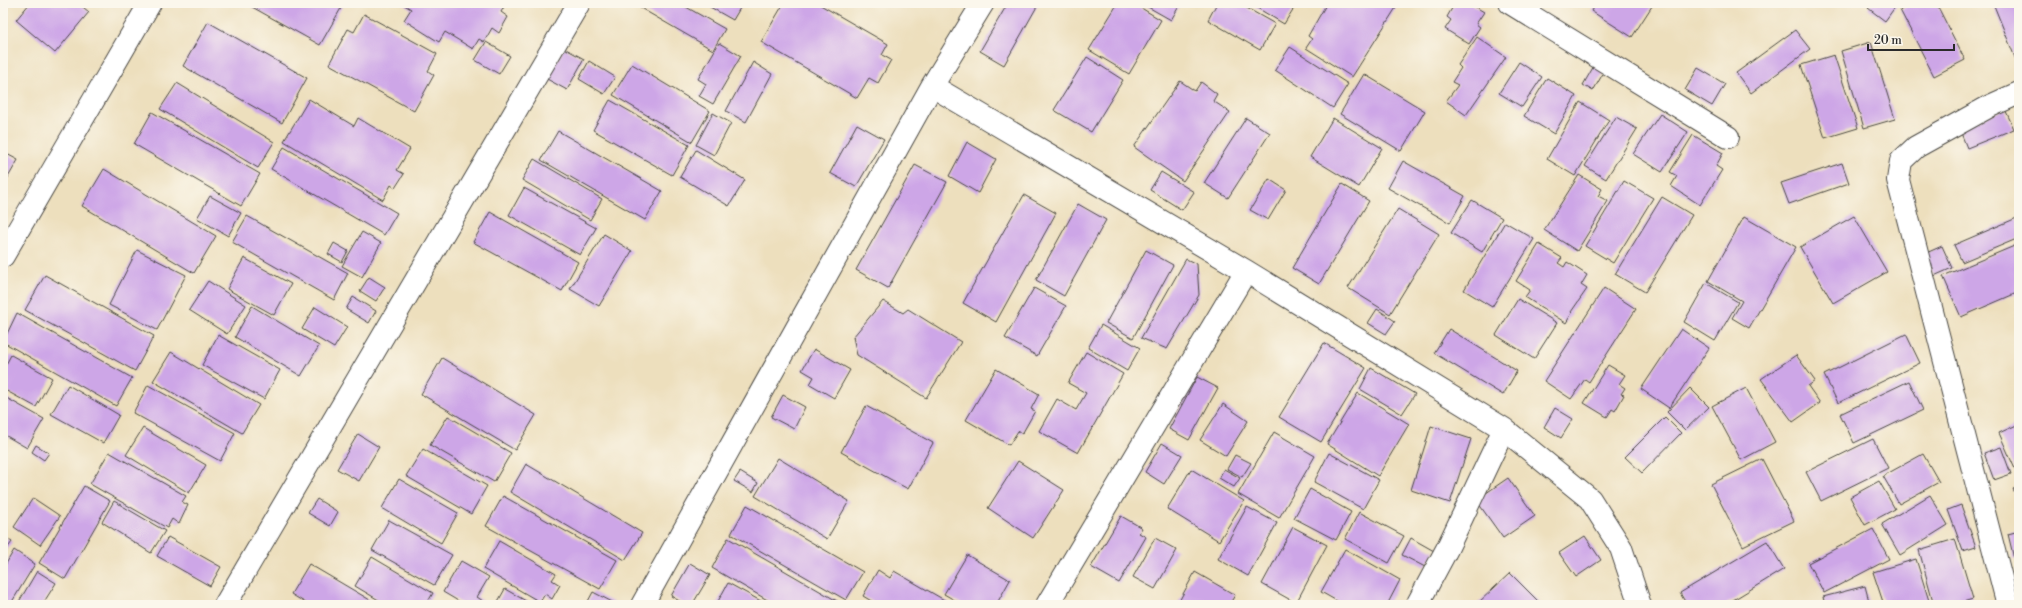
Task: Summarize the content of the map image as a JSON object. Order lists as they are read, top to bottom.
{
  "scale_bar": "20 m"
}
